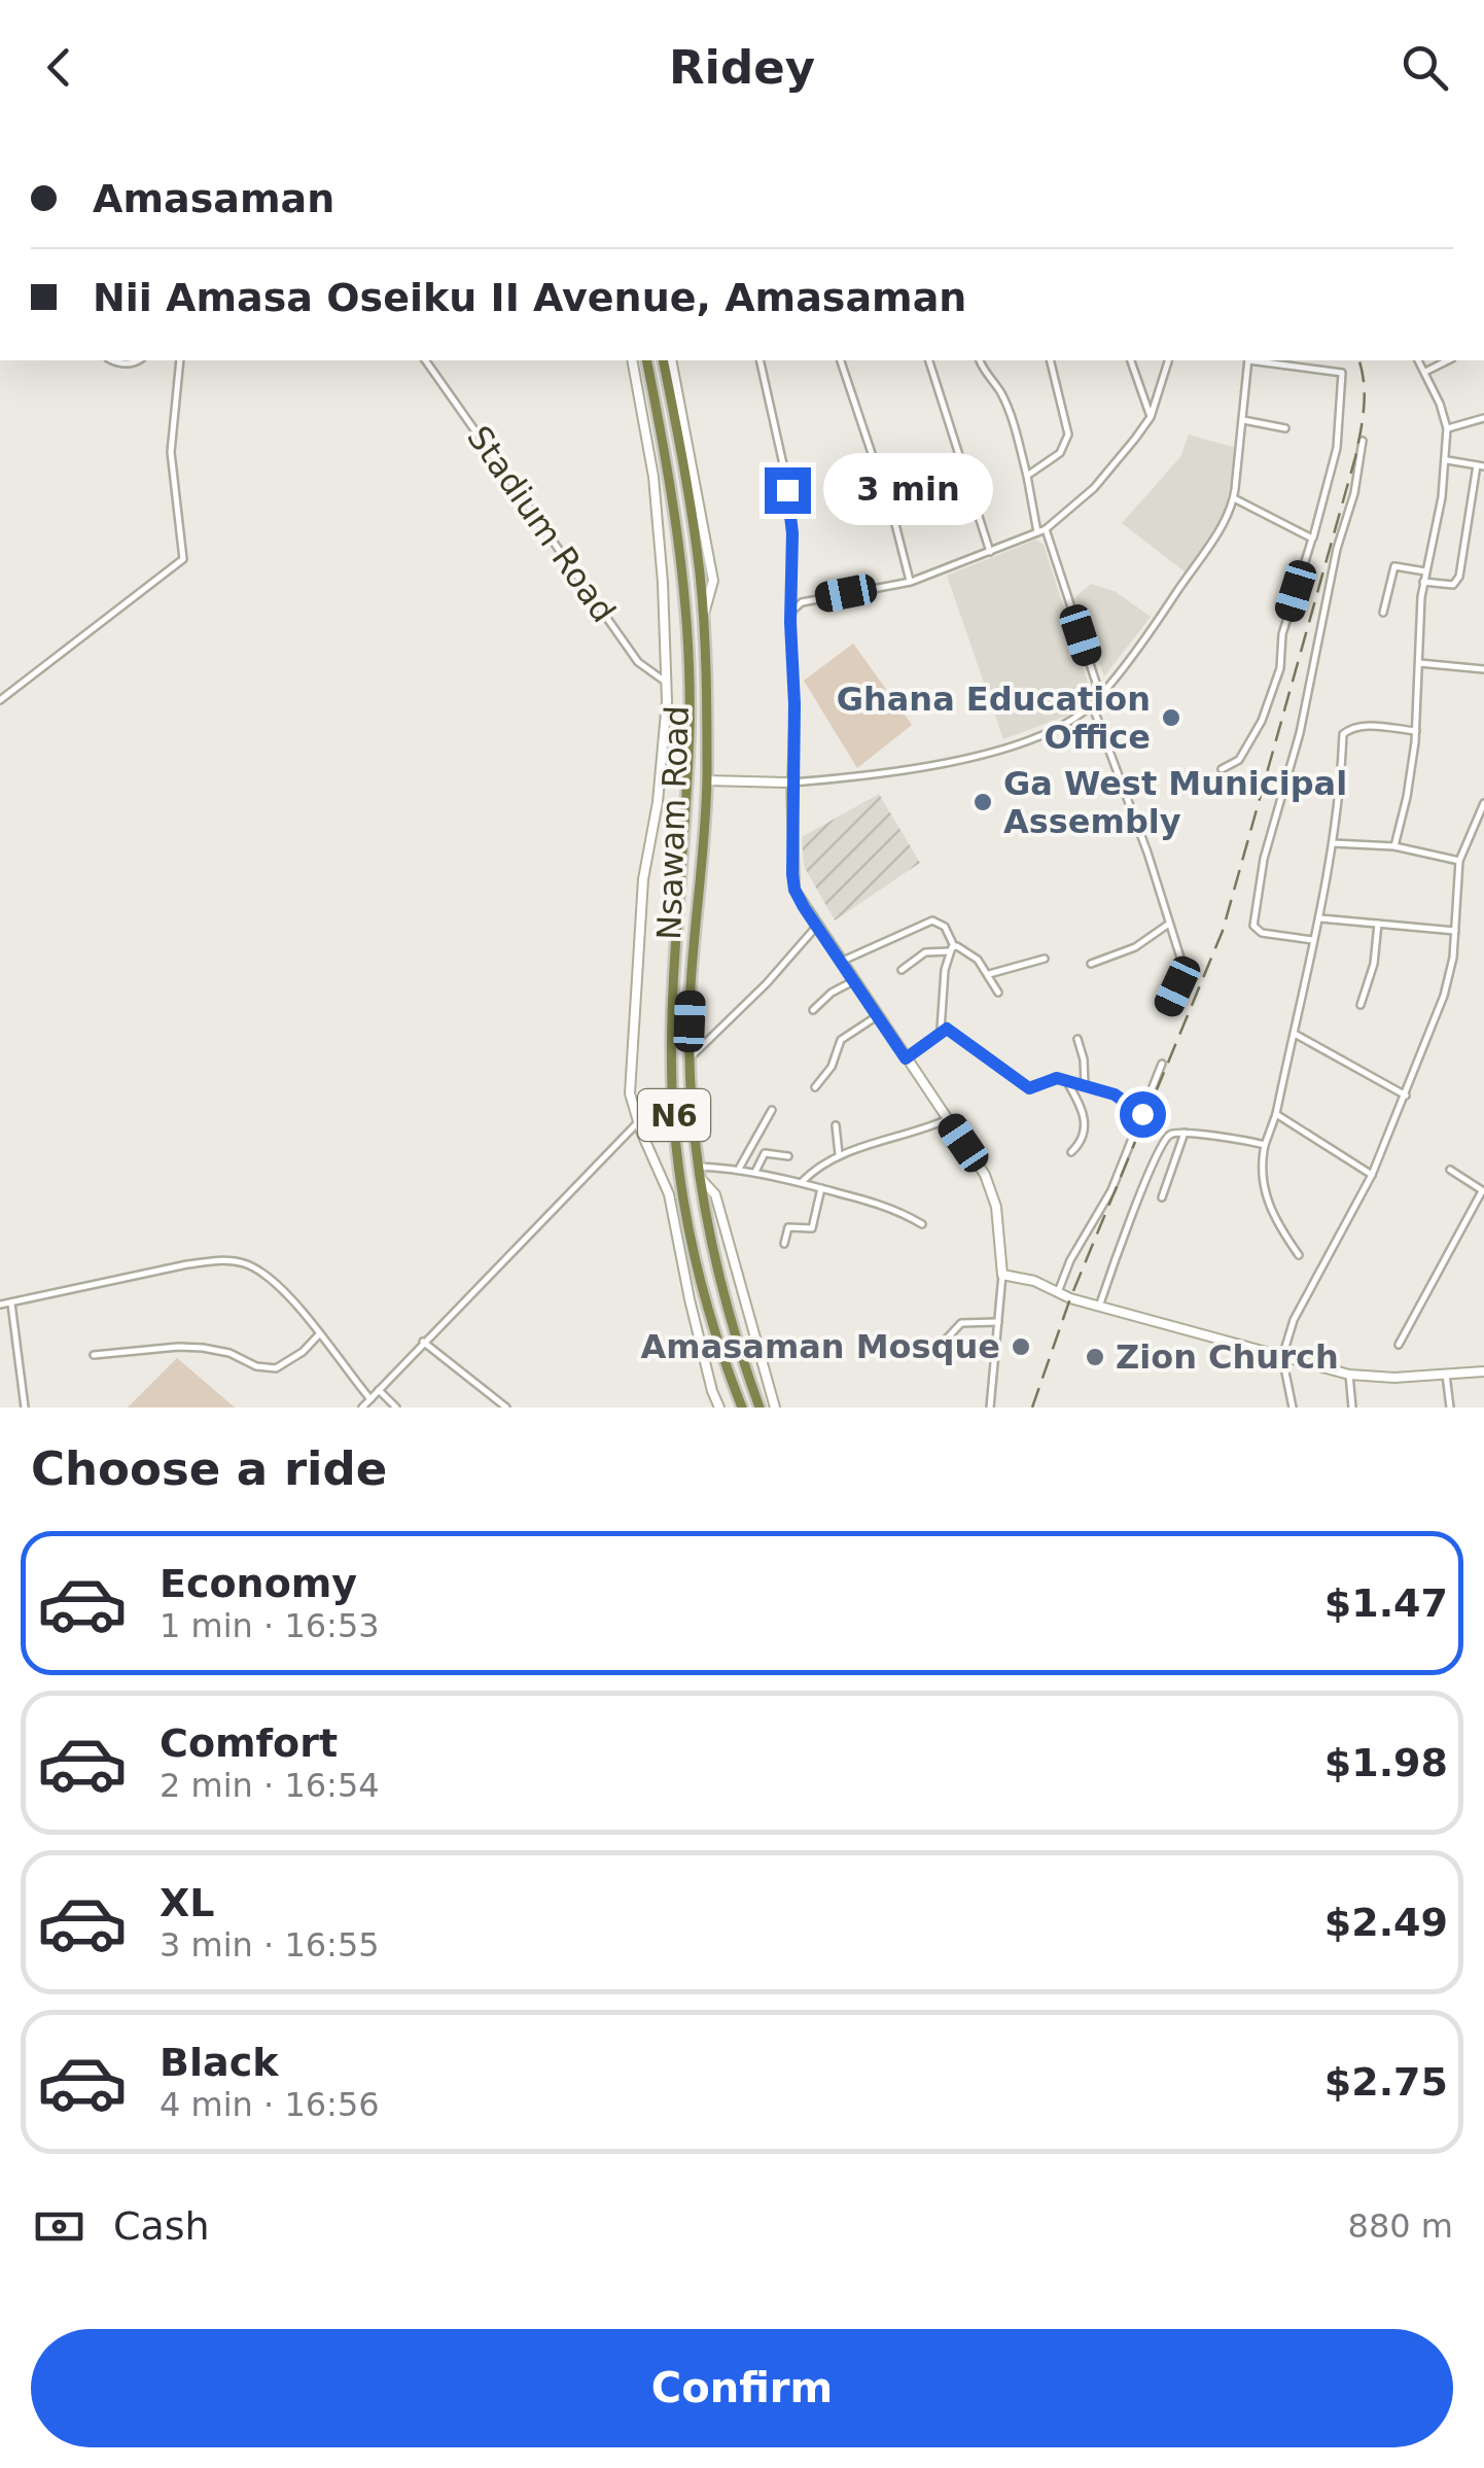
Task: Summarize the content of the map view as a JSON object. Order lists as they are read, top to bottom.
{
  "streets": {
    "highway": ["Nsawam Road", "N6"],
    "street": ["Stadium Road"]
  },
  "places": [
    "Ghana Education Office",
    "Ga West Municipal Assembly",
    "Amasaman Mosque",
    "Zion Church"
  ],
  "page": {
    "header": "Ridey",
    "banner": ["Amasaman", "Nii Amasa Oseiku II Avenue, Amasaman"],
    "bubble": "3 min",
    "heading": "Choose a ride",
    "list": [
      {
        "name": "Economy",
        "note": "1 min · 16:53",
        "value": "$1.47"
      },
      {
        "name": "Comfort",
        "note": "2 min · 16:54",
        "value": "$1.98"
      },
      {
        "name": "XL",
        "note": "3 min · 16:55",
        "value": "$2.49"
      },
      {
        "name": "Black",
        "note": "4 min · 16:56",
        "value": "$2.75"
      }
    ],
    "pay": ["Cash", "880 m"],
    "buttons": "Confirm"
  }
}
